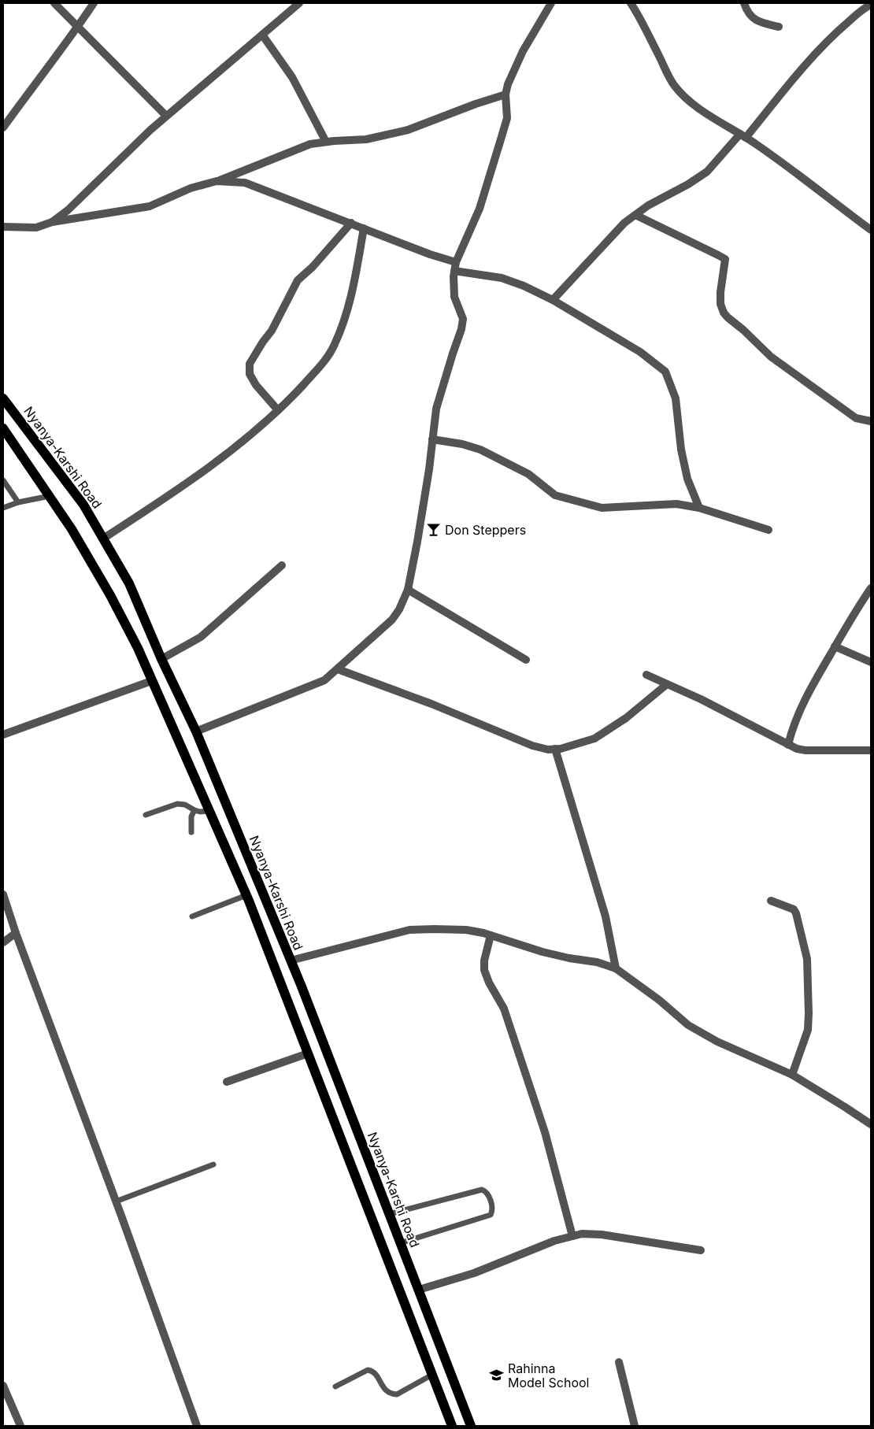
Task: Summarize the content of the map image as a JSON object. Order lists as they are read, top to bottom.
{
  "streets": {
    "main road": ["Nyanya-Karshi Road"]
  },
  "places": {
    "bar": ["Don Steppers"],
    "school or university": ["Rahinna Model School"]
  }
}
